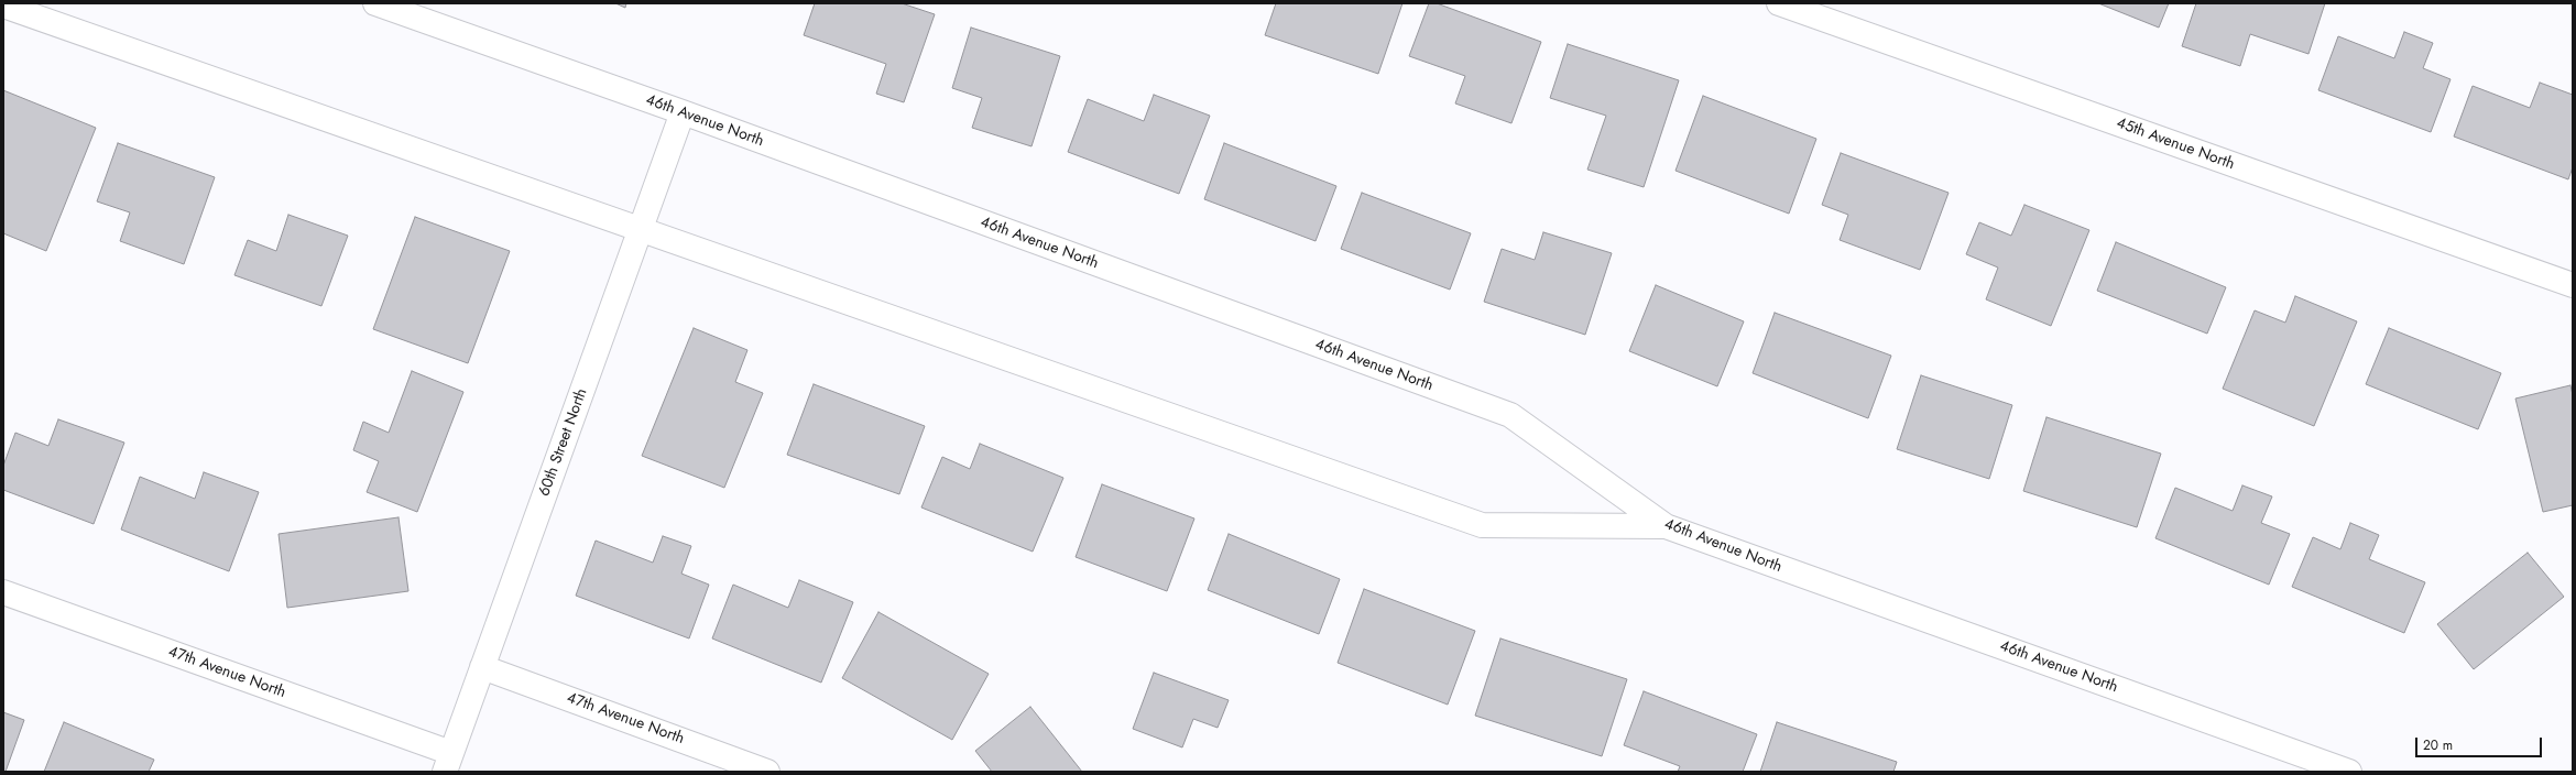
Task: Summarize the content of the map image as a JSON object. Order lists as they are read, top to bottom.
{
  "streets": {
    "street": [
      "46th Avenue North",
      "45th Avenue North",
      "60th Street North",
      "47th Avenue North"
    ]
  },
  "crossings": [
    ["46th Avenue North", "60th Street North"],
    ["60th Street North", "47th Avenue North"]
  ],
  "scale_bar": "20 m"
}
